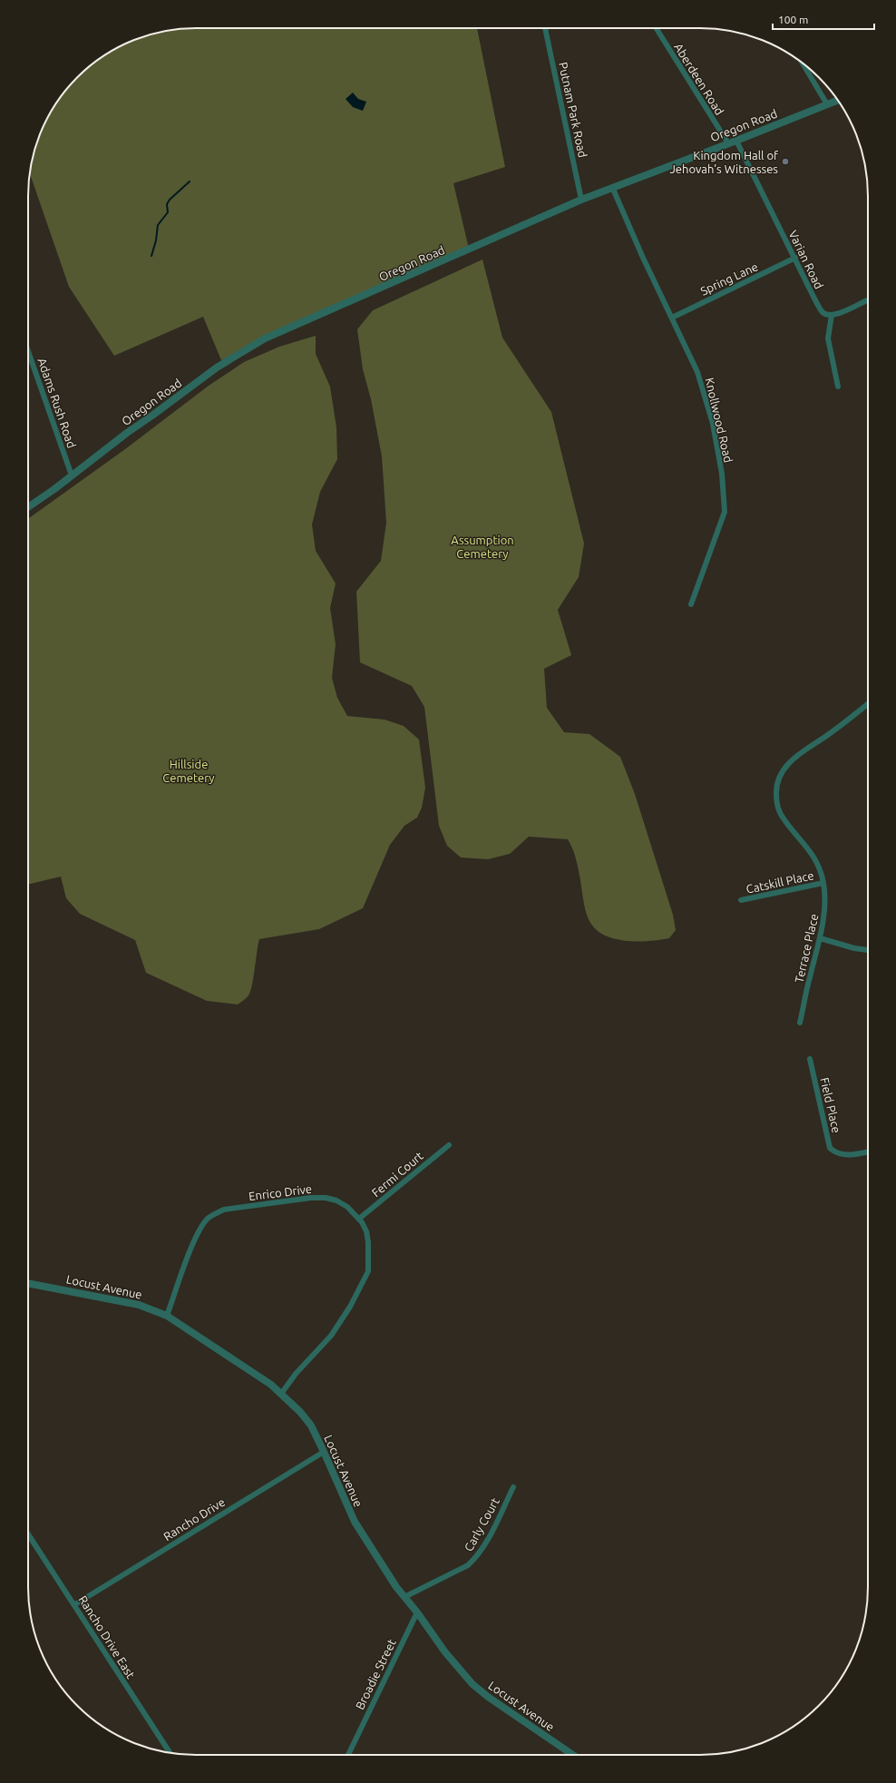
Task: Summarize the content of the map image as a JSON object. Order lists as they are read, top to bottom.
{
  "streets": {
    "street": [
      "Aberdeen Road",
      "Putnam Park Road",
      "Oregon Road",
      "Varian Road",
      "Spring Lane",
      "Adams Rush Road",
      "Knollwood Road",
      "Catskill Place",
      "Terrace Place",
      "Field Place",
      "Fermi Court",
      "Enrico Drive",
      "Locust Avenue",
      "Rancho Drive",
      "Carly Court",
      "Rancho Drive East",
      "Broadie Street"
    ]
  },
  "crossings": [
    ["Aberdeen Road", "Oregon Road"],
    ["Putnam Park Road", "Oregon Road"],
    ["Oregon Road", "Varian Road"],
    ["Oregon Road", "Adams Rush Road"],
    ["Oregon Road", "Knollwood Road"],
    ["Varian Road", "Spring Lane"],
    ["Spring Lane", "Knollwood Road"],
    ["Catskill Place", "Terrace Place"],
    ["Fermi Court", "Enrico Drive"],
    ["Enrico Drive", "Locust Avenue"],
    ["Locust Avenue", "Rancho Drive"],
    ["Locust Avenue", "Carly Court"],
    ["Locust Avenue", "Broadie Street"],
    ["Rancho Drive", "Rancho Drive East"]
  ],
  "parks": ["Assumption Cemetery", "Hillside Cemetery"],
  "places": ["Kingdom Hall of Jehovah’s Witnesses"],
  "scale_bar": "100 m"
}
